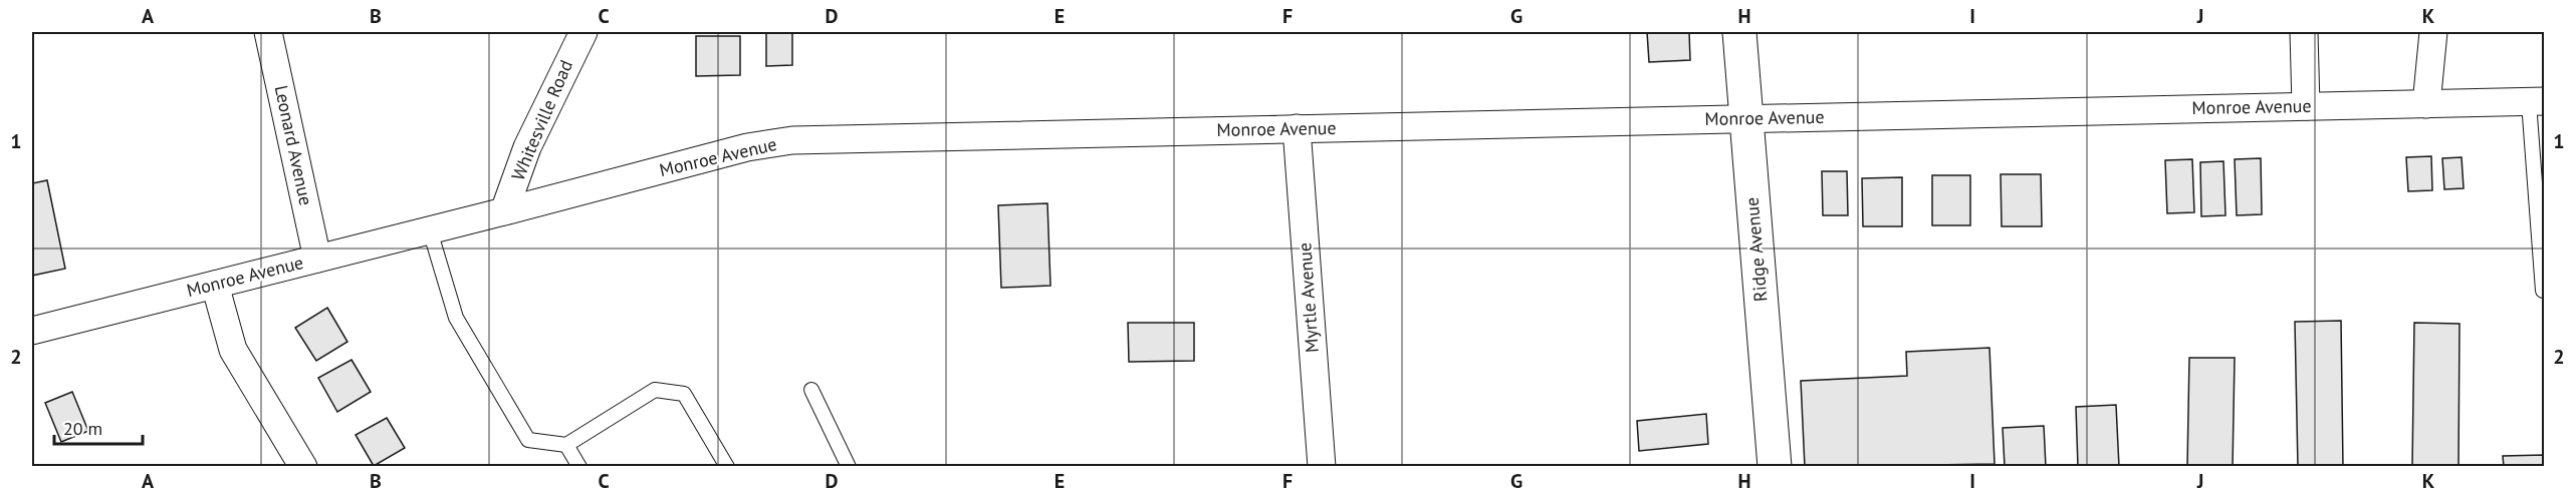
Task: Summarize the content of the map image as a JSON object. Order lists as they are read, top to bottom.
{
  "streets": {
    "street": [
      "Monroe Avenue",
      "Whitesville Road",
      "Leonard Avenue",
      "Ridge Avenue",
      "Myrtle Avenue"
    ]
  },
  "crossings": [
    ["Monroe Avenue", "Whitesville Road"],
    ["Monroe Avenue", "Leonard Avenue"],
    ["Monroe Avenue", "Ridge Avenue"],
    ["Monroe Avenue", "Myrtle Avenue"]
  ],
  "scale_bar": "20 m",
  "grid": {
    "columns": [
      "A",
      "B",
      "C",
      "D",
      "E",
      "F",
      "G",
      "H",
      "I",
      "J",
      "K"
    ],
    "rows": ["1", "2"]
  }
}
